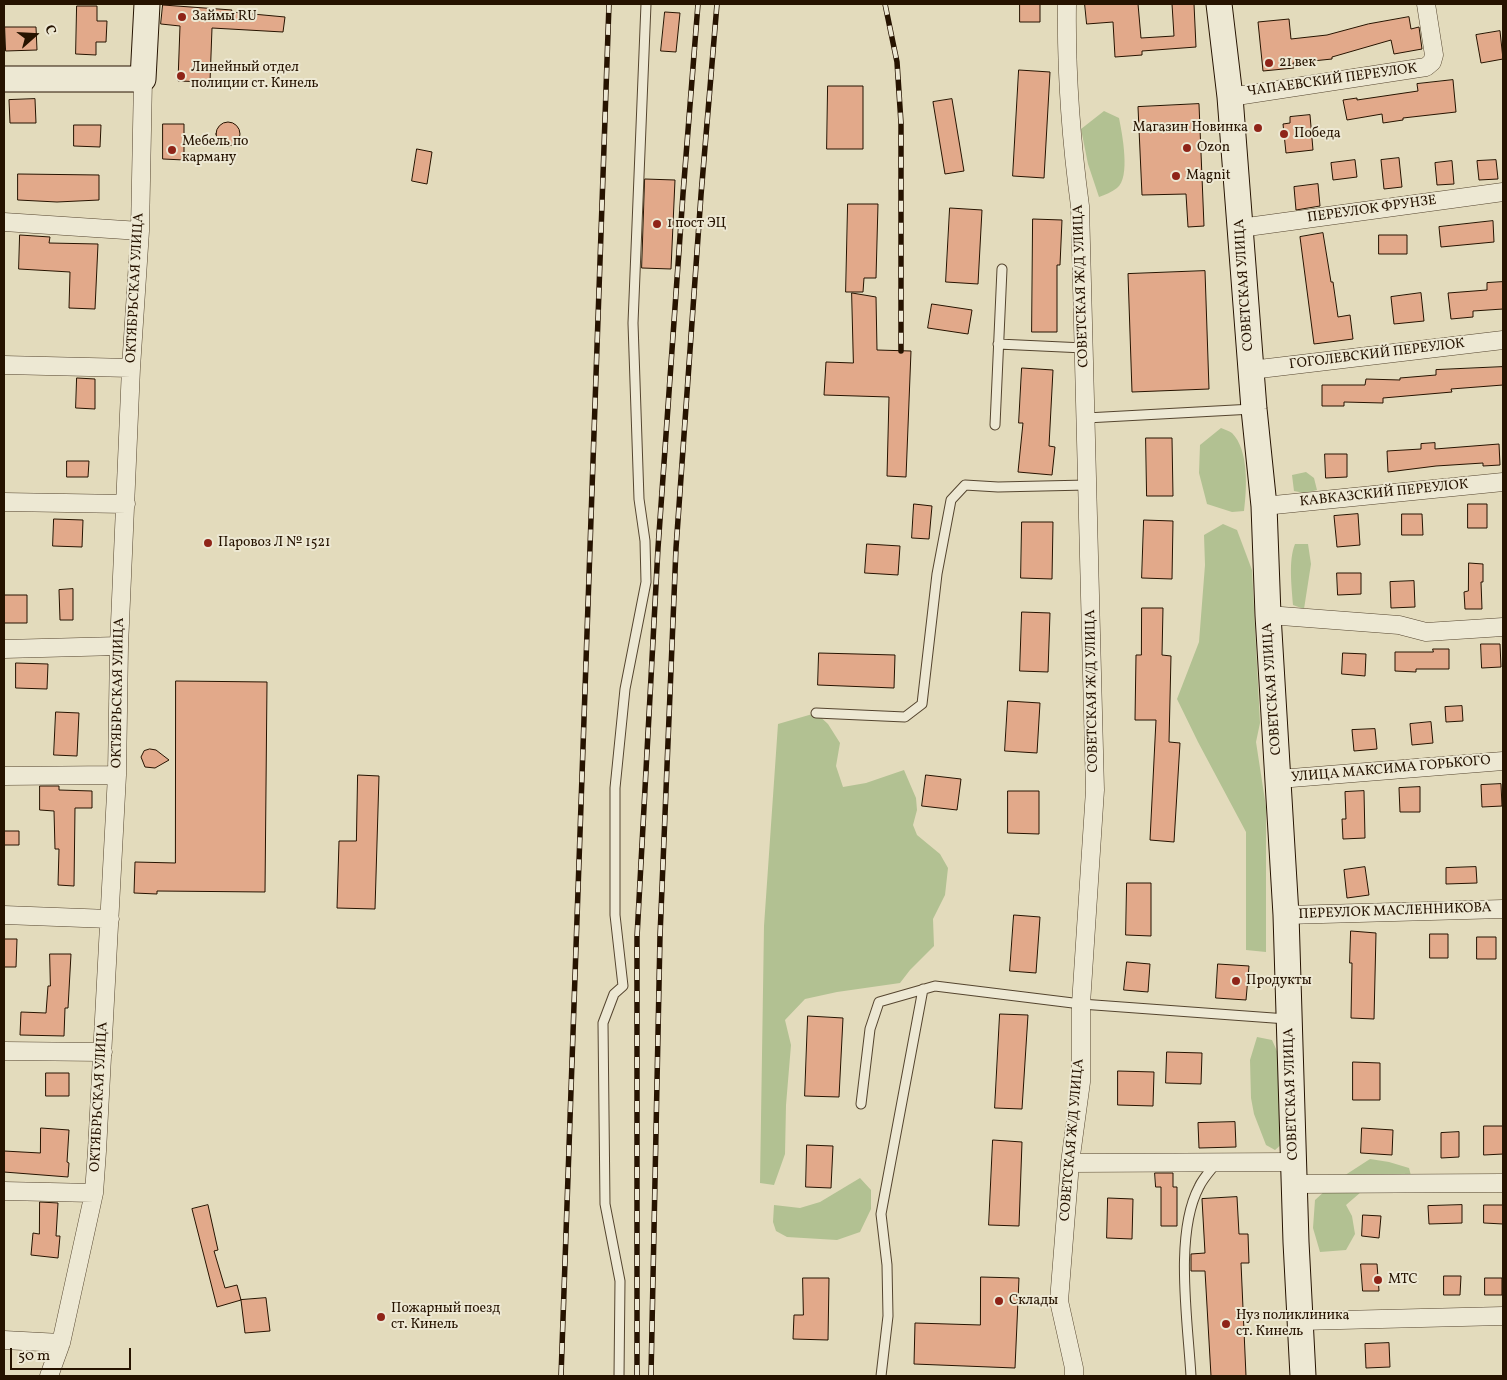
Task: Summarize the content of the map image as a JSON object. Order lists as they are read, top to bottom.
{
  "streets": {
    "main road": ["СОВЕТСКАЯ УЛИЦА", "ОКТЯБРЬСКАЯ УЛИЦА"],
    "street": [
      "ЧАПАЕВСКИЙ ПЕРЕУЛОК",
      "ПЕРЕУЛОК ФРУНЗЕ",
      "СОВЕТСКАЯ Ж/Д УЛИЦА",
      "ГОГОЛЕВСКИЙ ПЕРЕУЛОК",
      "КАВКАЗСКИЙ ПЕРЕУЛОК",
      "УЛИЦА МАКСИМА ГОРЬКОГО",
      "ПЕРЕУЛОК МАСЛЕННИКОВА"
    ]
  },
  "crossings": [
    ["ЧАПАЕВСКИЙ ПЕРЕУЛОК", "СОВЕТСКАЯ УЛИЦА"],
    ["ПЕРЕУЛОК ФРУНЗЕ", "СОВЕТСКАЯ УЛИЦА"],
    ["СОВЕТСКАЯ УЛИЦА", "ГОГОЛЕВСКИЙ ПЕРЕУЛОК"],
    ["СОВЕТСКАЯ УЛИЦА", "КАВКАЗСКИЙ ПЕРЕУЛОК"],
    ["СОВЕТСКАЯ УЛИЦА", "УЛИЦА МАКСИМА ГОРЬКОГО"],
    ["СОВЕТСКАЯ УЛИЦА", "ПЕРЕУЛОК МАСЛЕННИКОВА"]
  ],
  "places": [
    "Займы RU",
    "21 век",
    "Линейный отдел полиции ст. Кинель",
    "Магазин Новинка",
    "Победа",
    "Ozon",
    "Мебель по карману",
    "Magnit",
    "1 пост ЭЦ",
    "Паровоз Л № 1521",
    "Продукты",
    "МТС",
    "Склады",
    "Пожарный поезд ст. Кинель",
    "Нуз поликлиника ст. Кинель"
  ],
  "scale_bar": "50 m",
  "north": "right"
}
